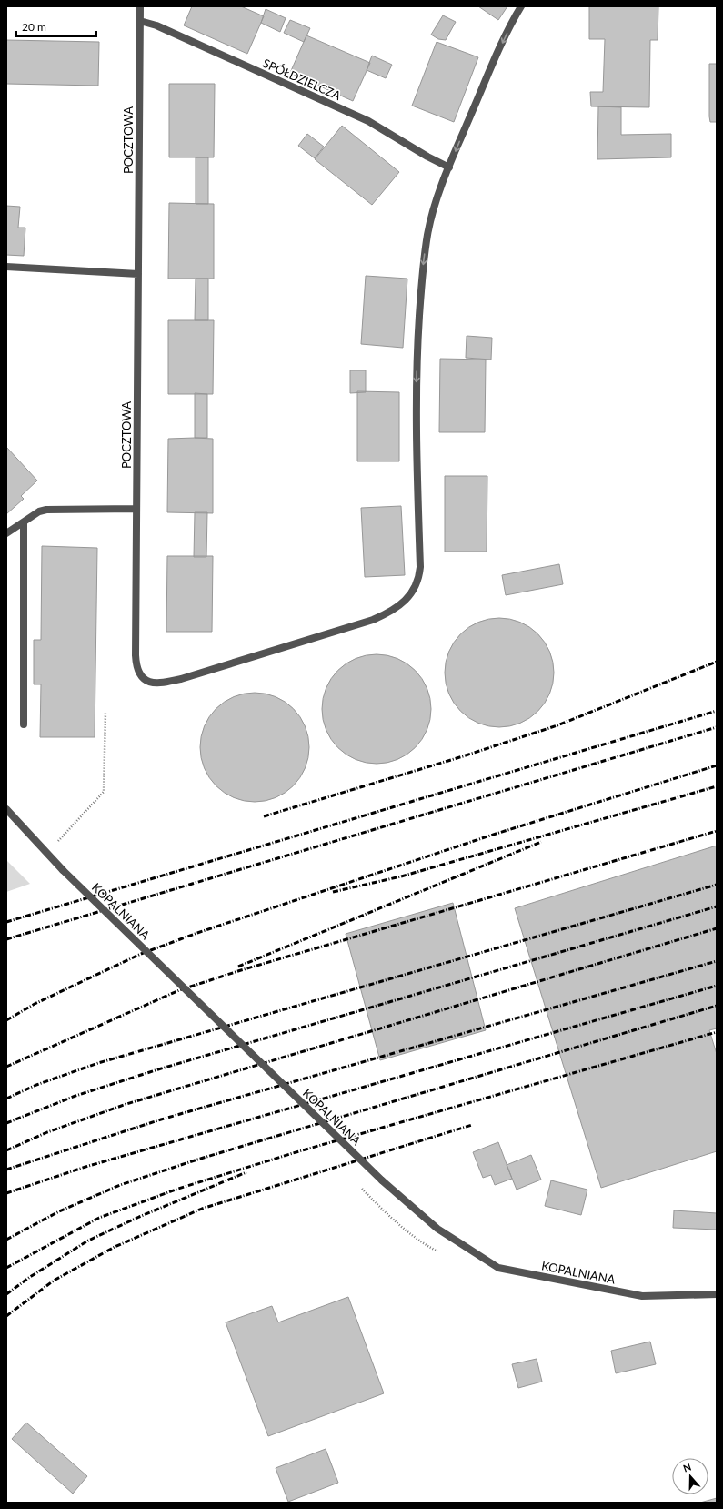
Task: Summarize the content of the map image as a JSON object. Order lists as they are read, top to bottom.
{
  "streets": {
    "street": ["SPÓŁDZIELCZA", "POCZTOWA", "KOPALNIANA"]
  },
  "crossings": [
    ["SPÓŁDZIELCZA", "POCZTOWA"]
  ],
  "scale_bar": "20 m",
  "north": "top"
}
